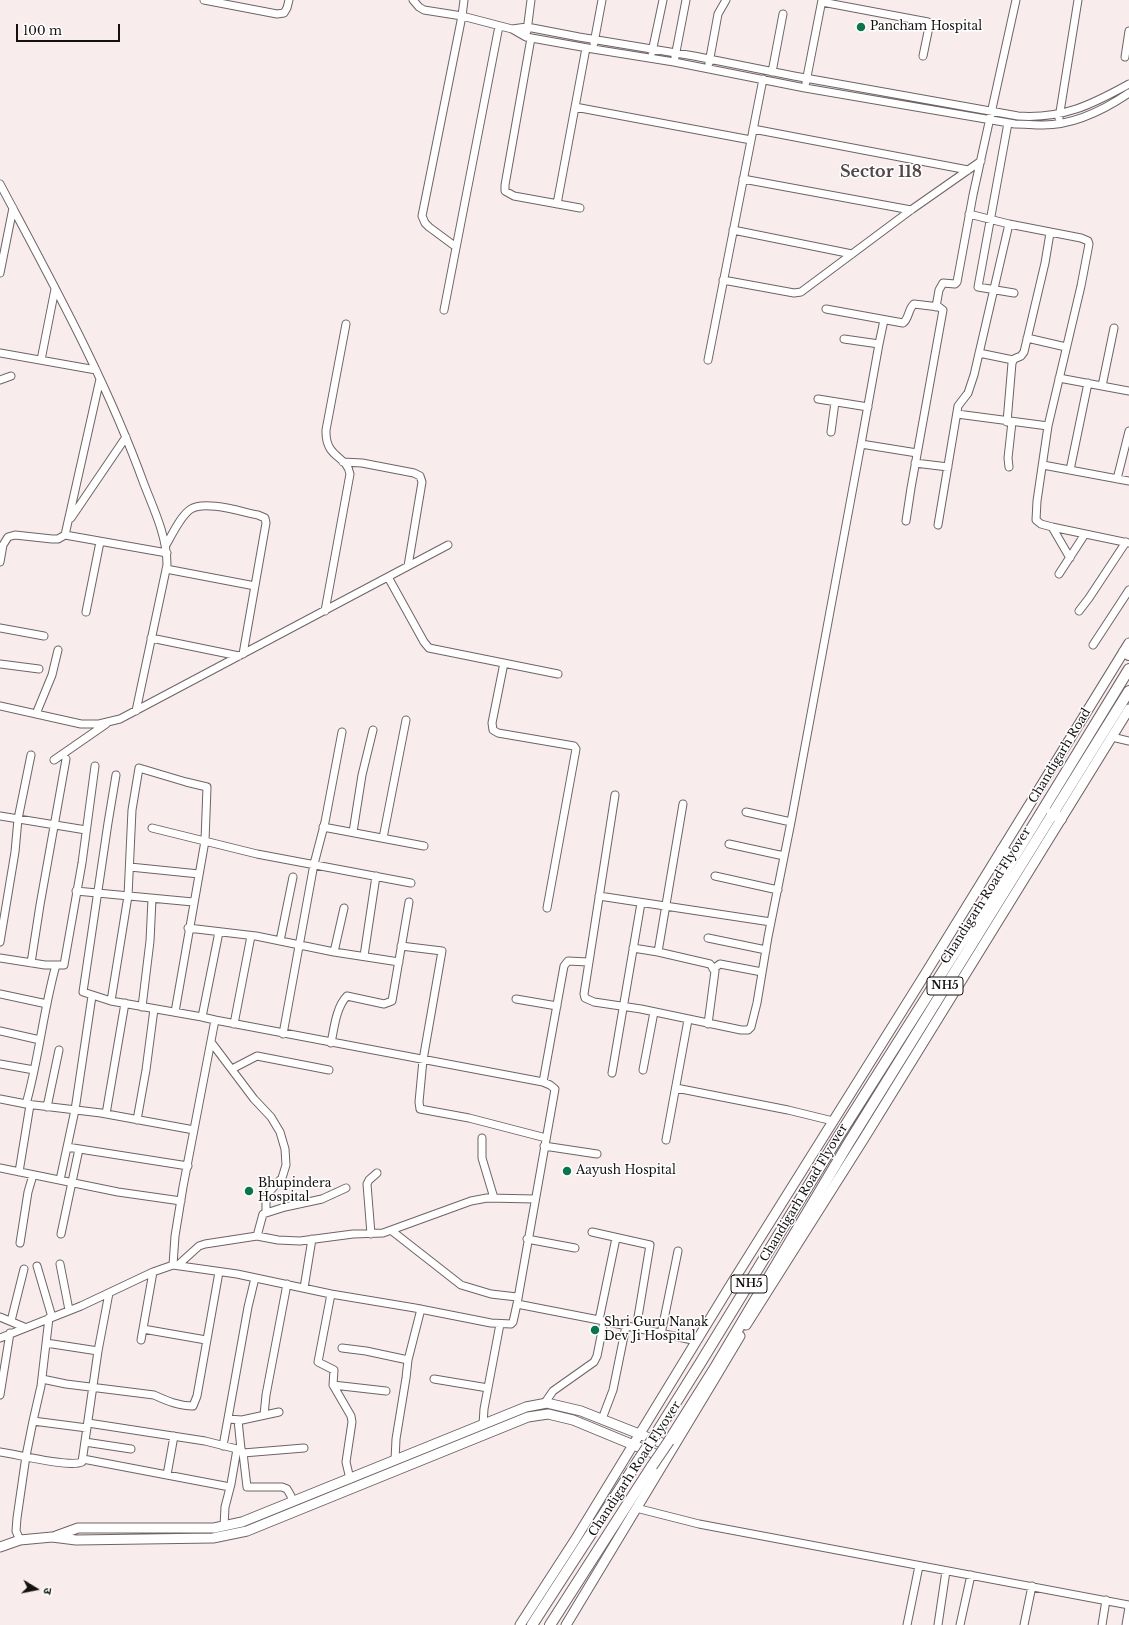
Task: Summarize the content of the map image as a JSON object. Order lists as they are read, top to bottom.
{
  "streets": {
    "highway": ["Chandigarh Road", "Chandigarh Road Flyover", "NH5"]
  },
  "crossings": [
    ["Chandigarh Road", "Chandigarh Road Flyover"],
    ["Chandigarh Road Flyover", "NH5"]
  ],
  "districts": ["Sector 118"],
  "places": [
    "Pancham Hospital",
    "Aayush Hospital",
    "Bhupindera Hospital",
    "Shri Guru Nanak Dev Ji Hospital"
  ],
  "scale_bar": "100 m",
  "north": "right"
}
